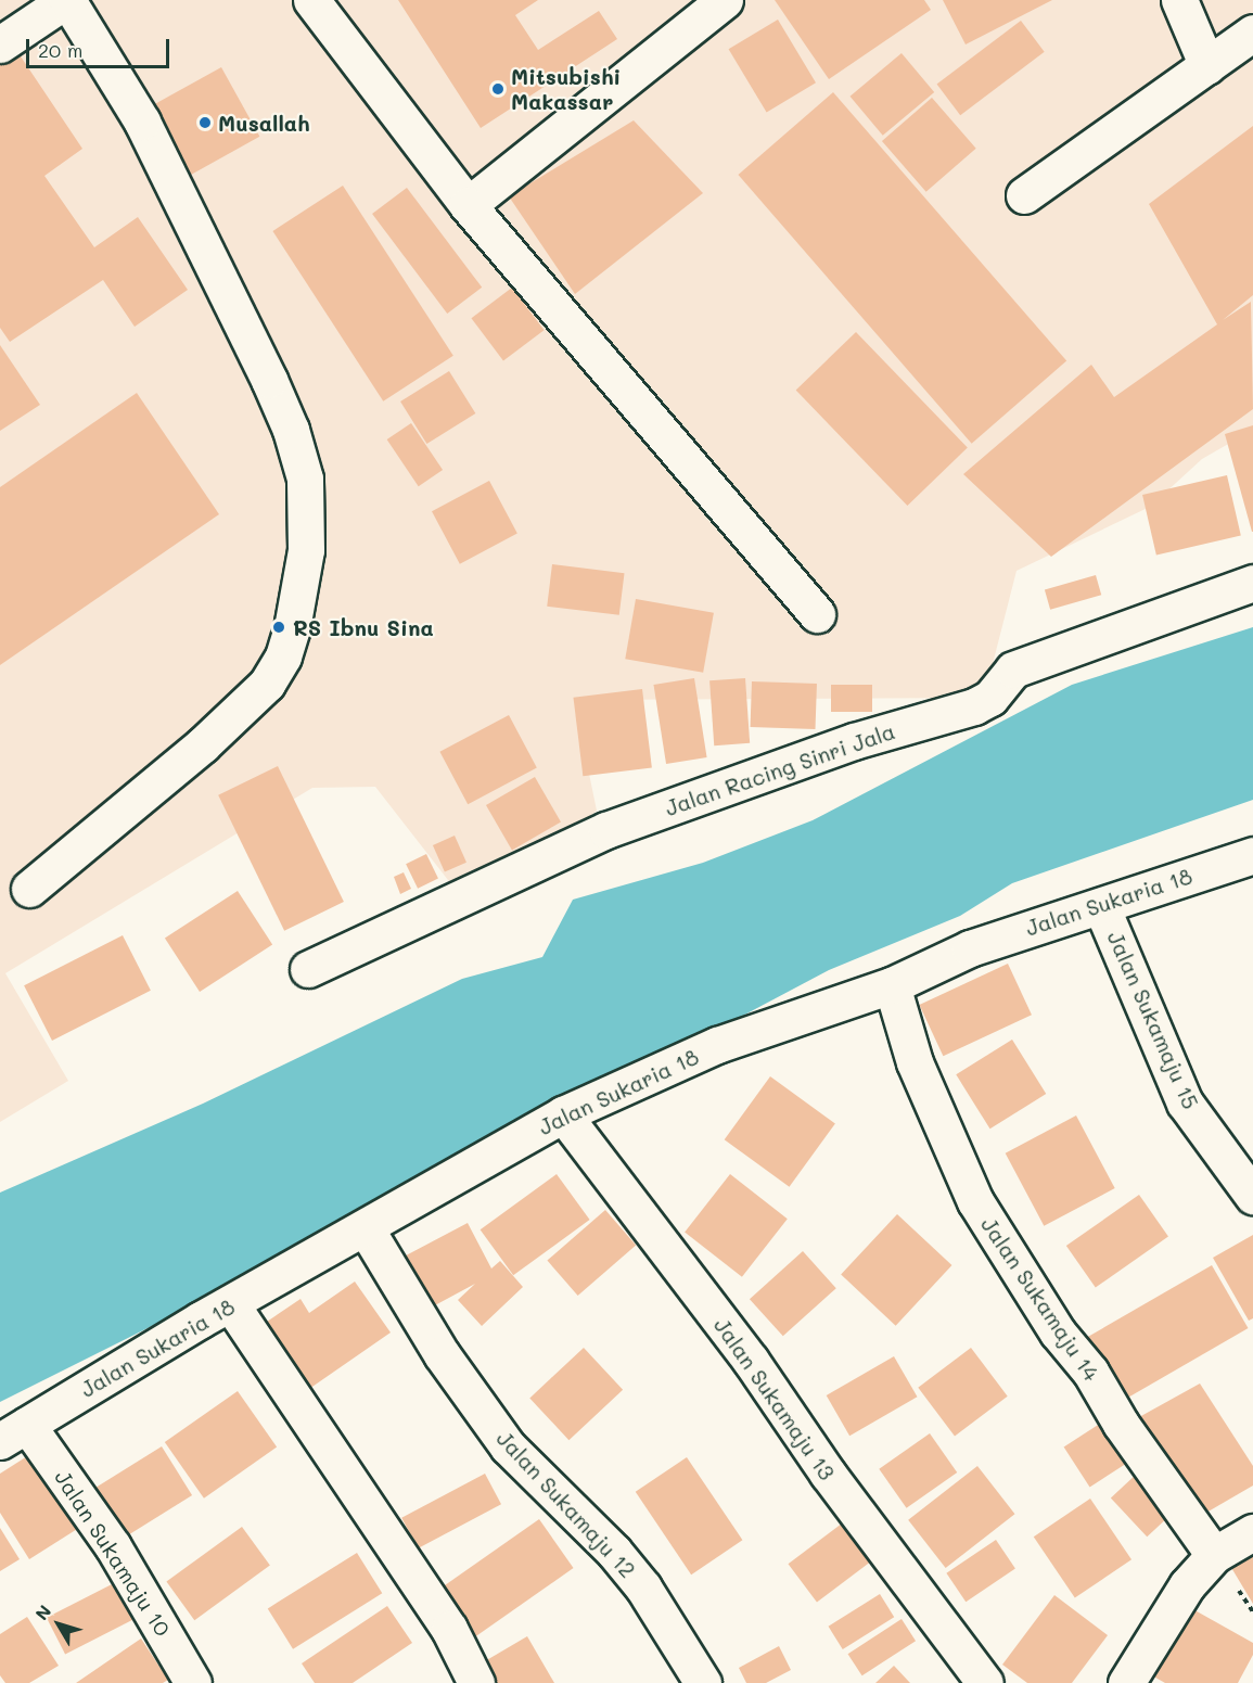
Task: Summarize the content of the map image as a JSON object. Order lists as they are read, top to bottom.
{
  "streets": {
    "street": [
      "Jalan Racing Sinri Jala",
      "Jalan Sukaria 18",
      "Jalan Sukamaju 15",
      "Jalan Sukamaju 14",
      "Jalan Sukamaju 13",
      "Jalan Sukamaju 12",
      "Jalan Sukamaju 10"
    ]
  },
  "crossings": [
    ["Jalan Sukaria 18", "Jalan Sukamaju 15"],
    ["Jalan Sukaria 18", "Jalan Sukamaju 14"],
    ["Jalan Sukaria 18", "Jalan Sukamaju 13"],
    ["Jalan Sukaria 18", "Jalan Sukamaju 12"],
    ["Jalan Sukaria 18", "Jalan Sukamaju 10"]
  ],
  "places": ["Mitsubishi Makassar", "Musallah", "RS Ibnu Sina"],
  "scale_bar": "20 m",
  "north": "top left"
}
